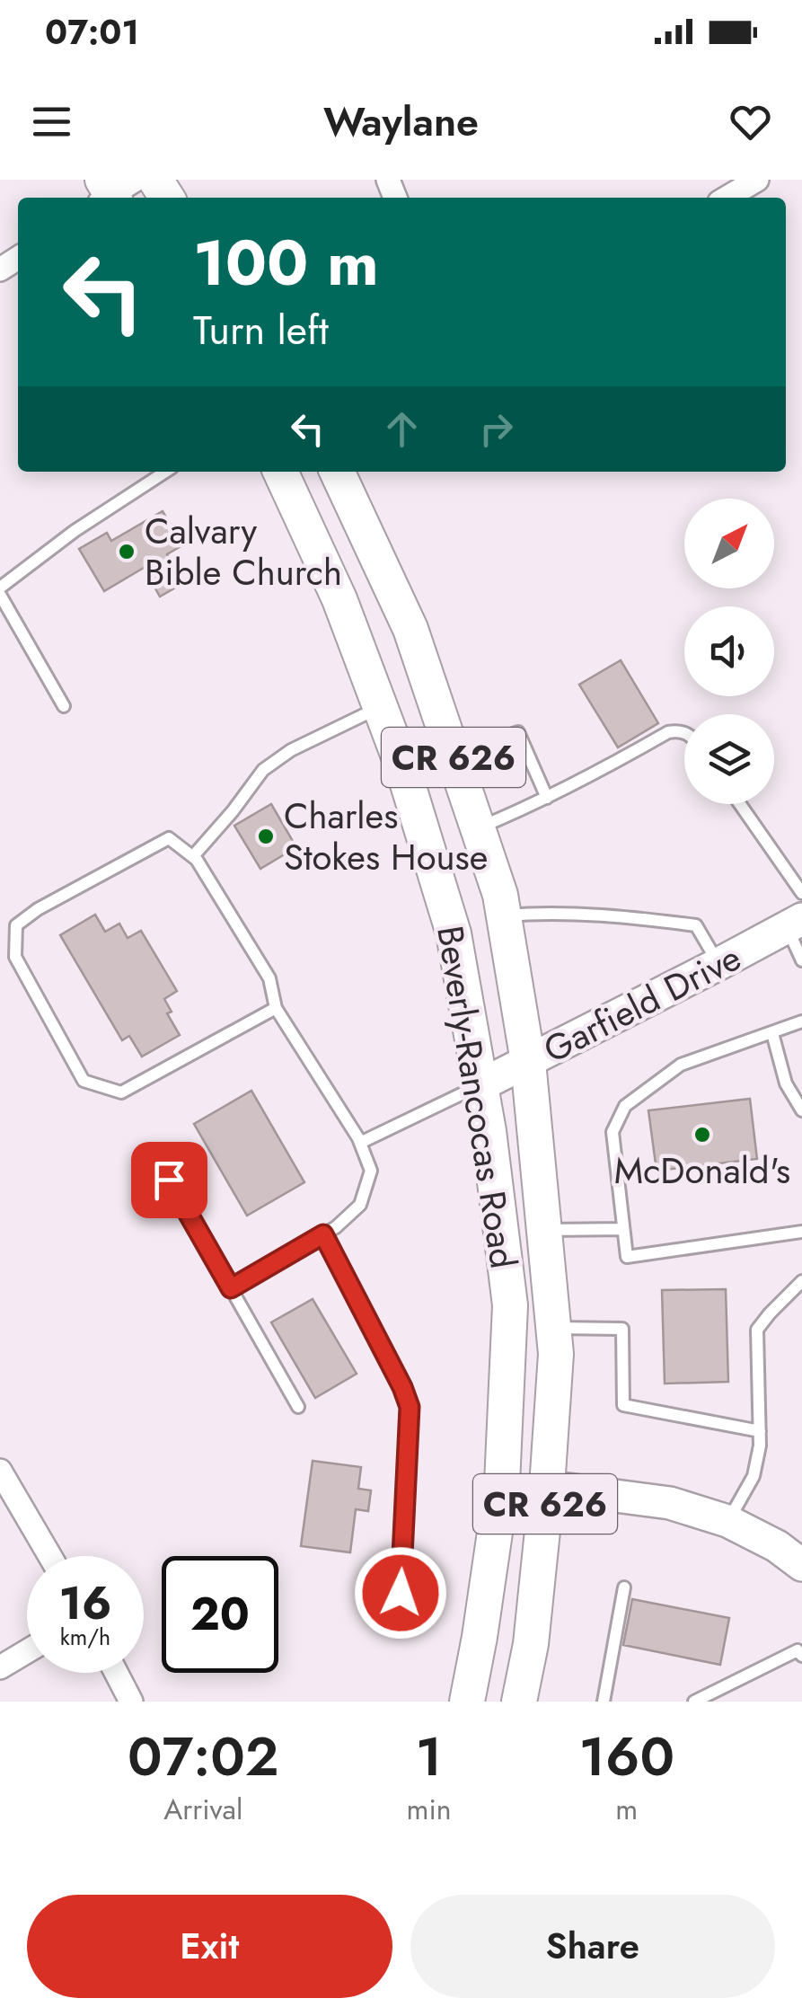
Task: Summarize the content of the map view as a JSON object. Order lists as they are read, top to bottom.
{
  "streets": {
    "main road": ["CR 626", "Beverly-Rancocas Road"],
    "street": ["Garfield Drive"]
  },
  "crossings": [
    ["Garfield Drive", "Beverly-Rancocas Road"]
  ],
  "places": ["Calvary Bible Church", "Charles Stokes House", "McDonald's"],
  "north": "top right",
  "page": {
    "status": "07:01",
    "header": "Waylane",
    "turn": ["100 m", "Turn left"],
    "speed": "16 km/h",
    "limit": "20",
    "eta": [
      "07:02",
      "Arrival",
      "1",
      "min",
      "160",
      "m"
    ],
    "buttons": ["Exit", "Share"]
  }
}
